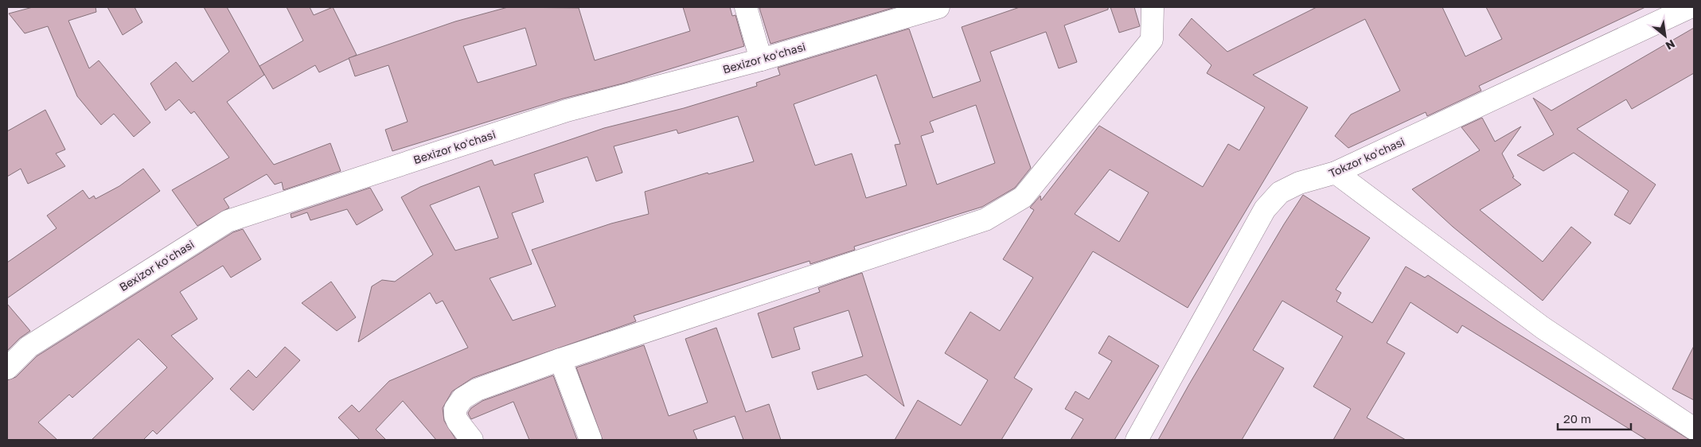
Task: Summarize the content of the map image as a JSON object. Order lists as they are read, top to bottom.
{
  "streets": {
    "street": ["Bexizor koʻchasi", "Tokzor koʻchasi"]
  },
  "scale_bar": "20 m",
  "north": "bottom right"
}
